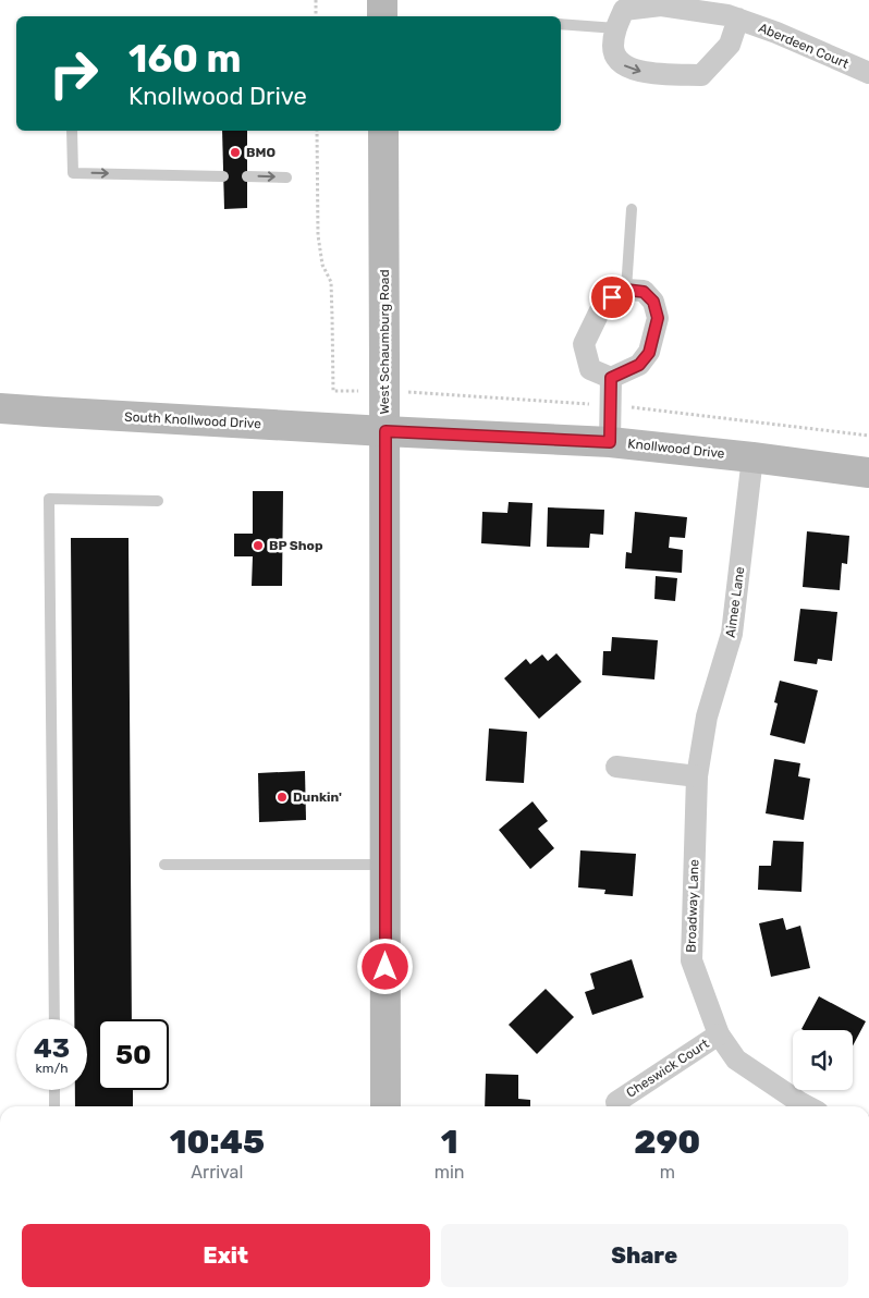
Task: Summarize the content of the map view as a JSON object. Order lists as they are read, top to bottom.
{
  "streets": {
    "main road": ["West Schaumburg Road", "South Knollwood Drive", "Knollwood Drive"],
    "street": [
      "Aberdeen Court",
      "Aimee Lane",
      "Broadway Lane",
      "Cheswick Court"
    ]
  },
  "crossings": [
    ["West Schaumburg Road", "South Knollwood Drive"],
    ["West Schaumburg Road", "Knollwood Drive"],
    ["South Knollwood Drive", "Knollwood Drive"],
    ["Knollwood Drive", "Aimee Lane"],
    ["Aimee Lane", "Broadway Lane"],
    ["Broadway Lane", "Cheswick Court"]
  ],
  "places": ["BMO", "BP Shop", "Dunkin'"],
  "page": {
    "turn": ["160 m", "Knollwood Drive"],
    "speed": "43 km/h",
    "limit": "50",
    "eta": [
      "10:45",
      "Arrival",
      "1",
      "min",
      "290",
      "m"
    ],
    "buttons": ["Exit", "Share"]
  }
}
